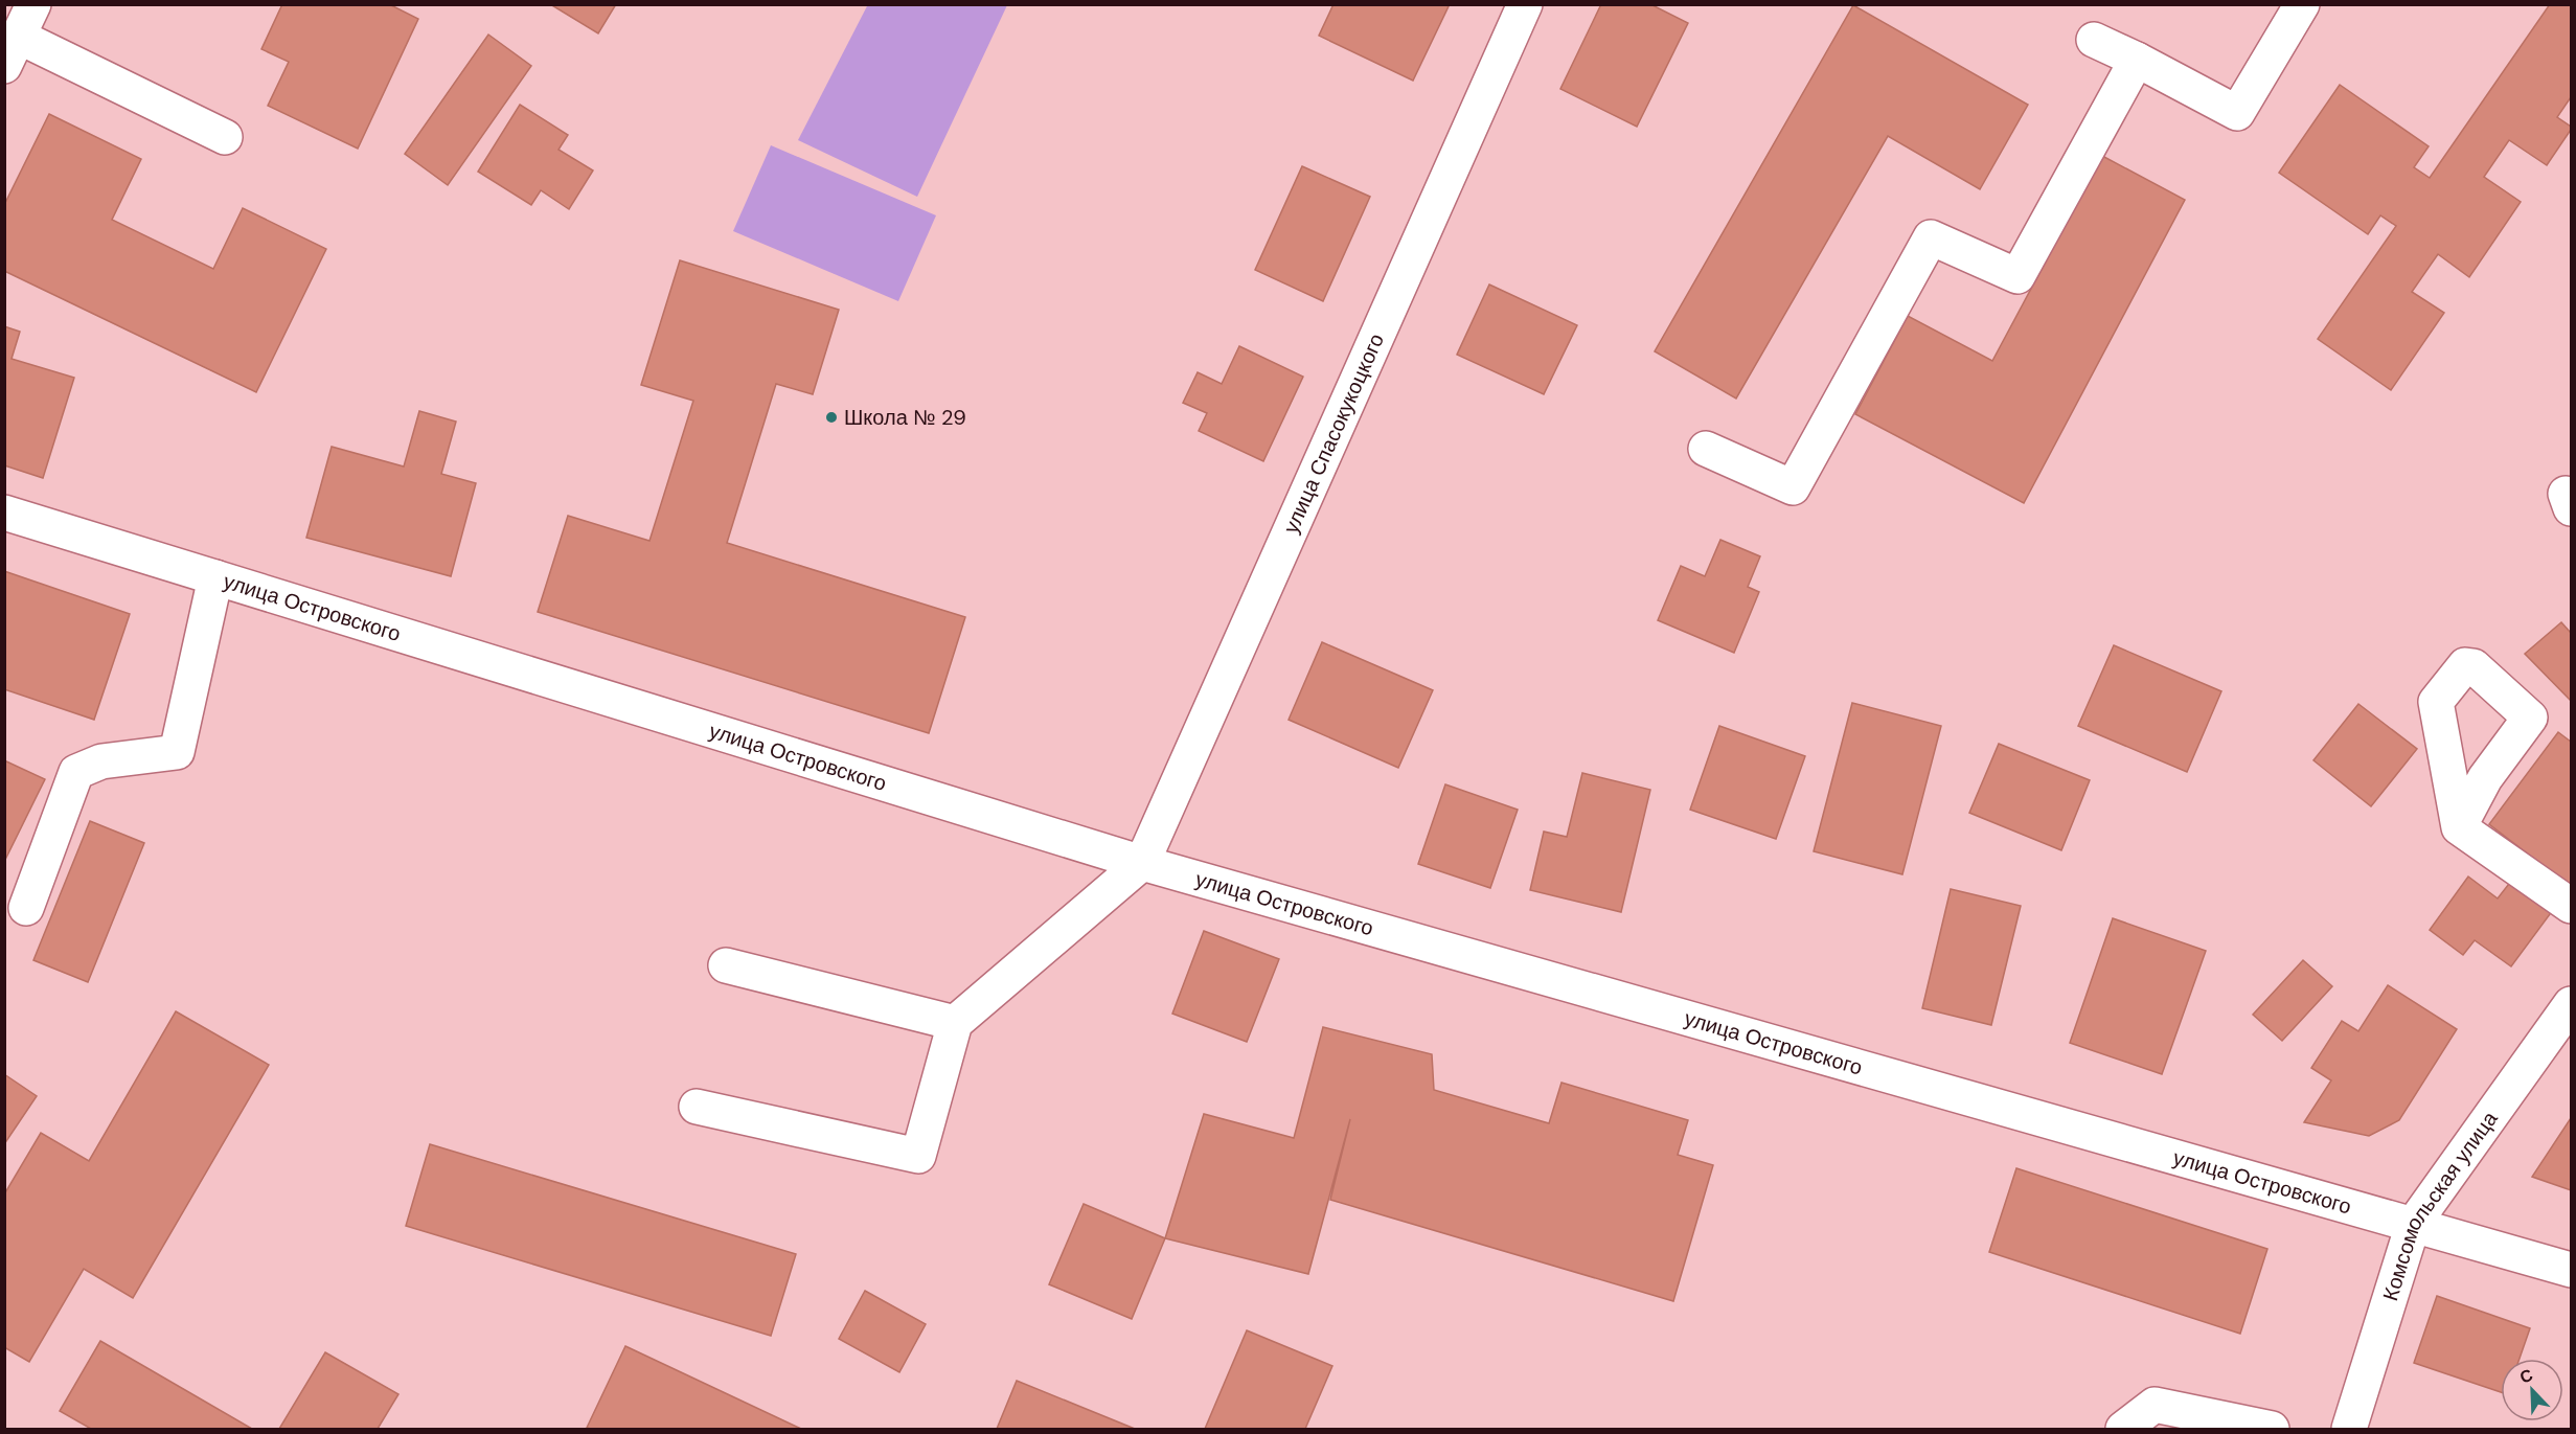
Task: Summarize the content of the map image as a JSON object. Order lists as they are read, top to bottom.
{
  "streets": {
    "main road": ["улица Спасокукоцкого", "улица Островского", "Комсомольская улица"]
  },
  "crossings": [
    ["улица Спасокукоцкого", "улица Островского"],
    ["улица Островского", "Комсомольская улица"]
  ],
  "places": ["Школа № 29"],
  "north": "top left"
}
